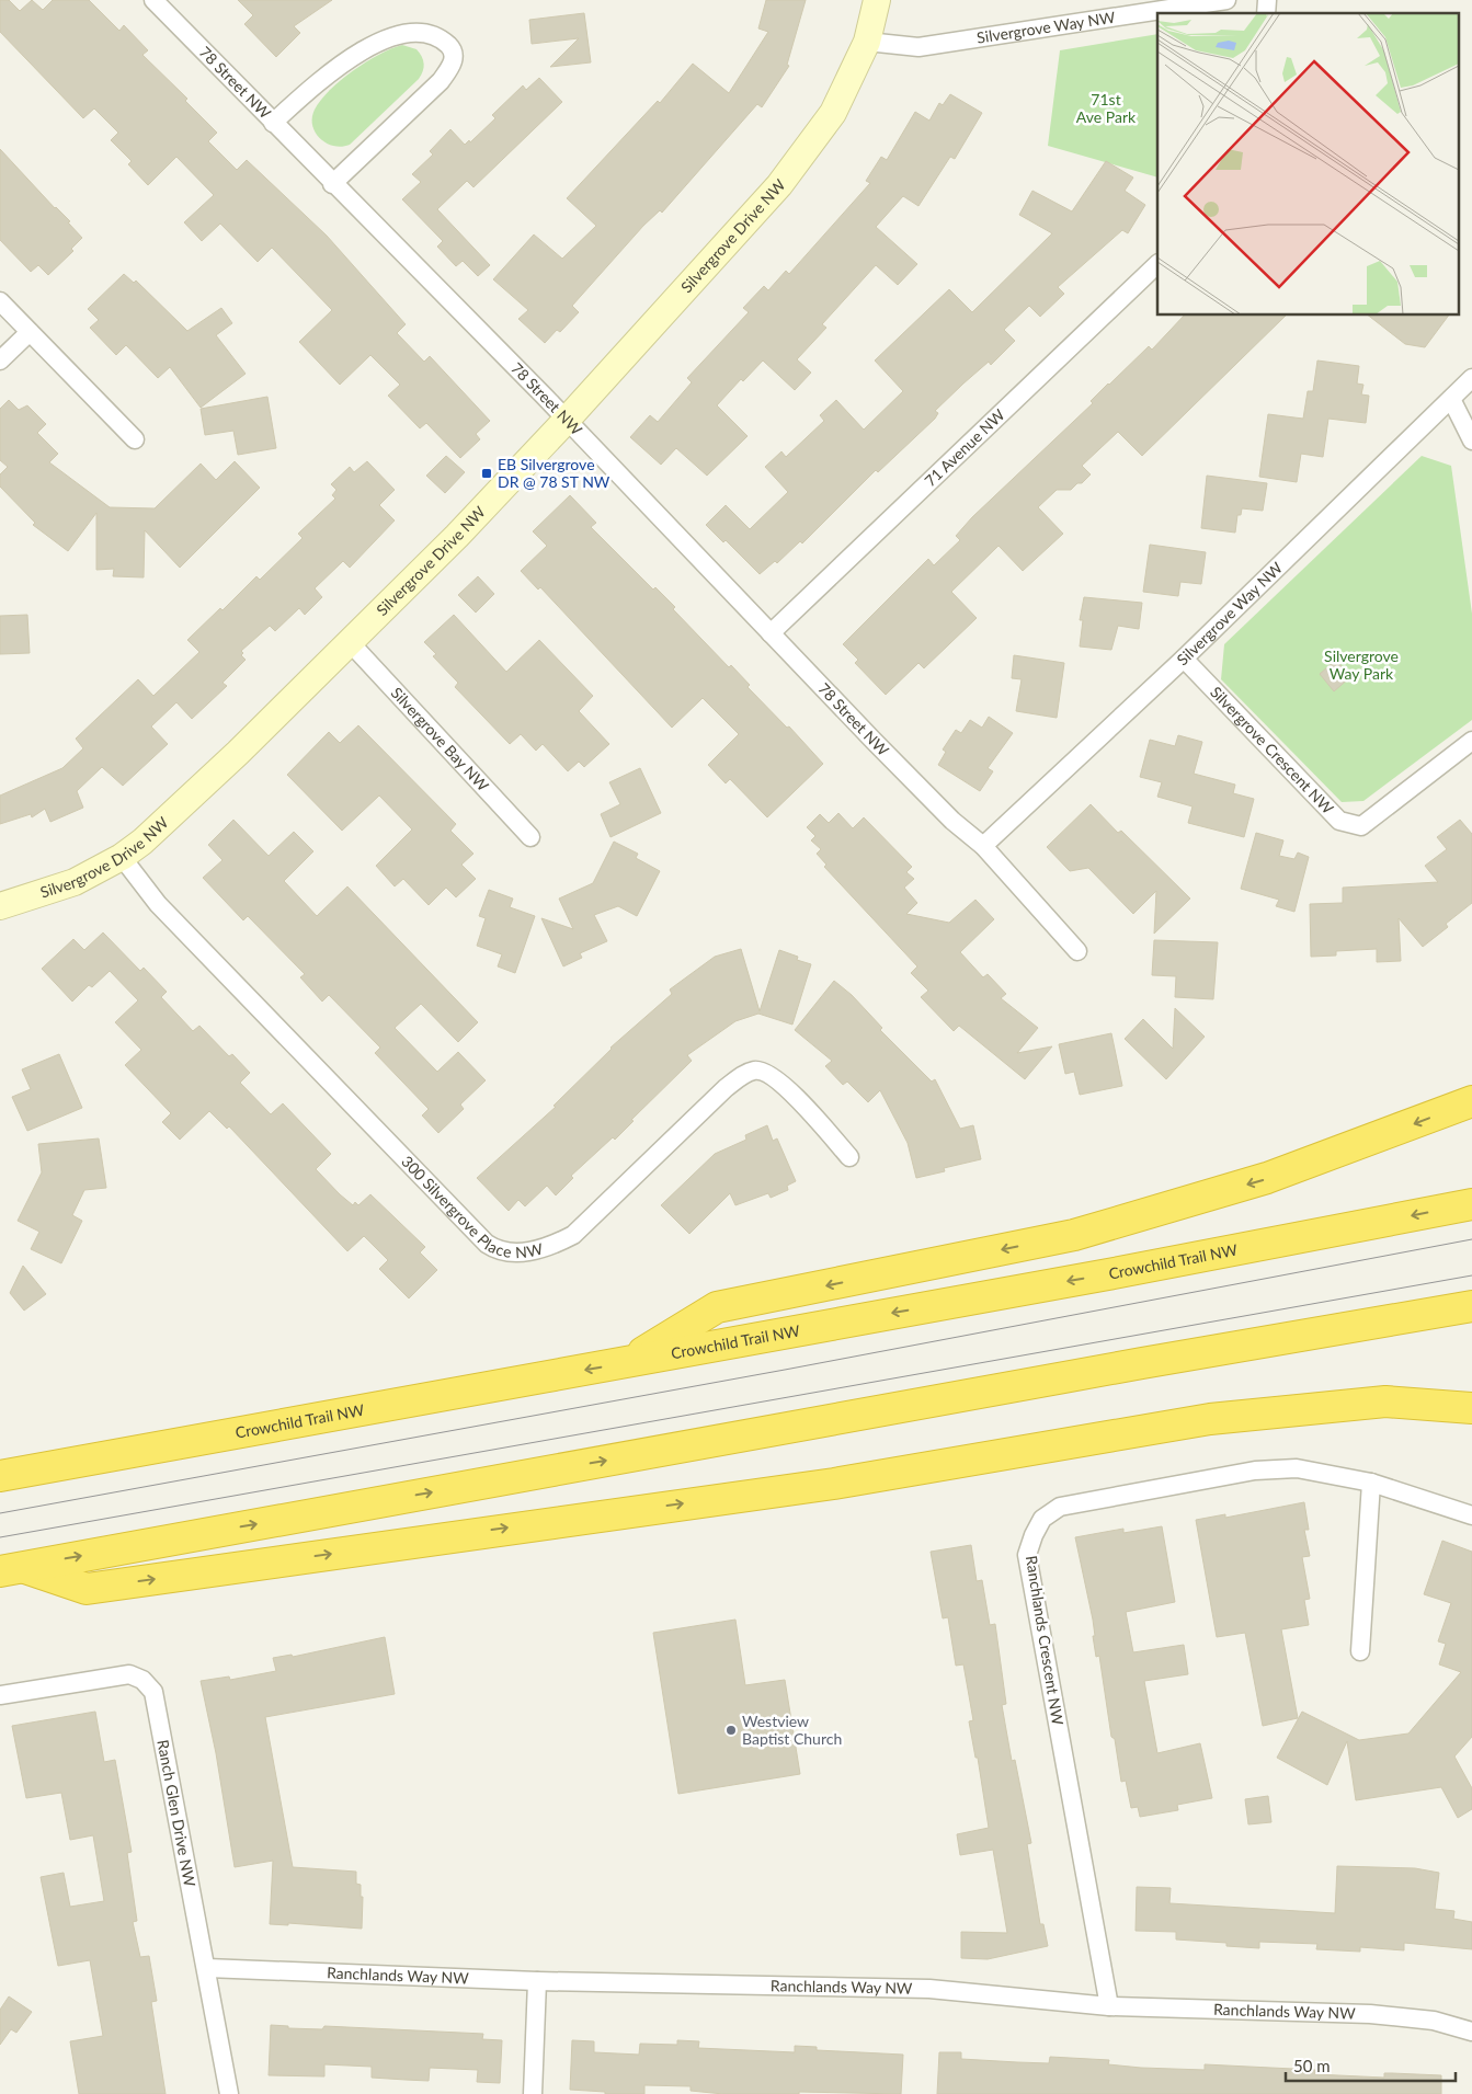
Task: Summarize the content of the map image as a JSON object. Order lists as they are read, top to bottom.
{
  "streets": {
    "highway": ["Crowchild Trail NW"],
    "street": [
      "Silvergrove Way NW",
      "78 Street NW",
      "Silvergrove Drive NW",
      "71 Avenue NW",
      "Silvergrove Bay NW",
      "Silvergrove Crescent NW",
      "300 Silvergrove Place NW",
      "Ranchlands Crescent NW",
      "Ranch Glen Drive NW",
      "Ranchlands Way NW"
    ]
  },
  "crossings": [
    ["Silvergrove Way NW", "78 Street NW"],
    ["Silvergrove Way NW", "Silvergrove Drive NW"],
    ["Silvergrove Way NW", "Silvergrove Crescent NW"],
    ["78 Street NW", "Silvergrove Drive NW"],
    ["78 Street NW", "71 Avenue NW"],
    ["Silvergrove Drive NW", "Silvergrove Bay NW"],
    ["Silvergrove Drive NW", "300 Silvergrove Place NW"],
    ["Ranchlands Crescent NW", "Ranchlands Way NW"],
    ["Ranch Glen Drive NW", "Ranchlands Way NW"]
  ],
  "parks": ["71st Ave Park", "Silvergrove Way Park"],
  "places": {
    "transit": ["EB Silvergrove DR @ 78 ST NW"],
    "other": ["Westview Baptist Church"]
  },
  "scale_bar": "50 m"
}
